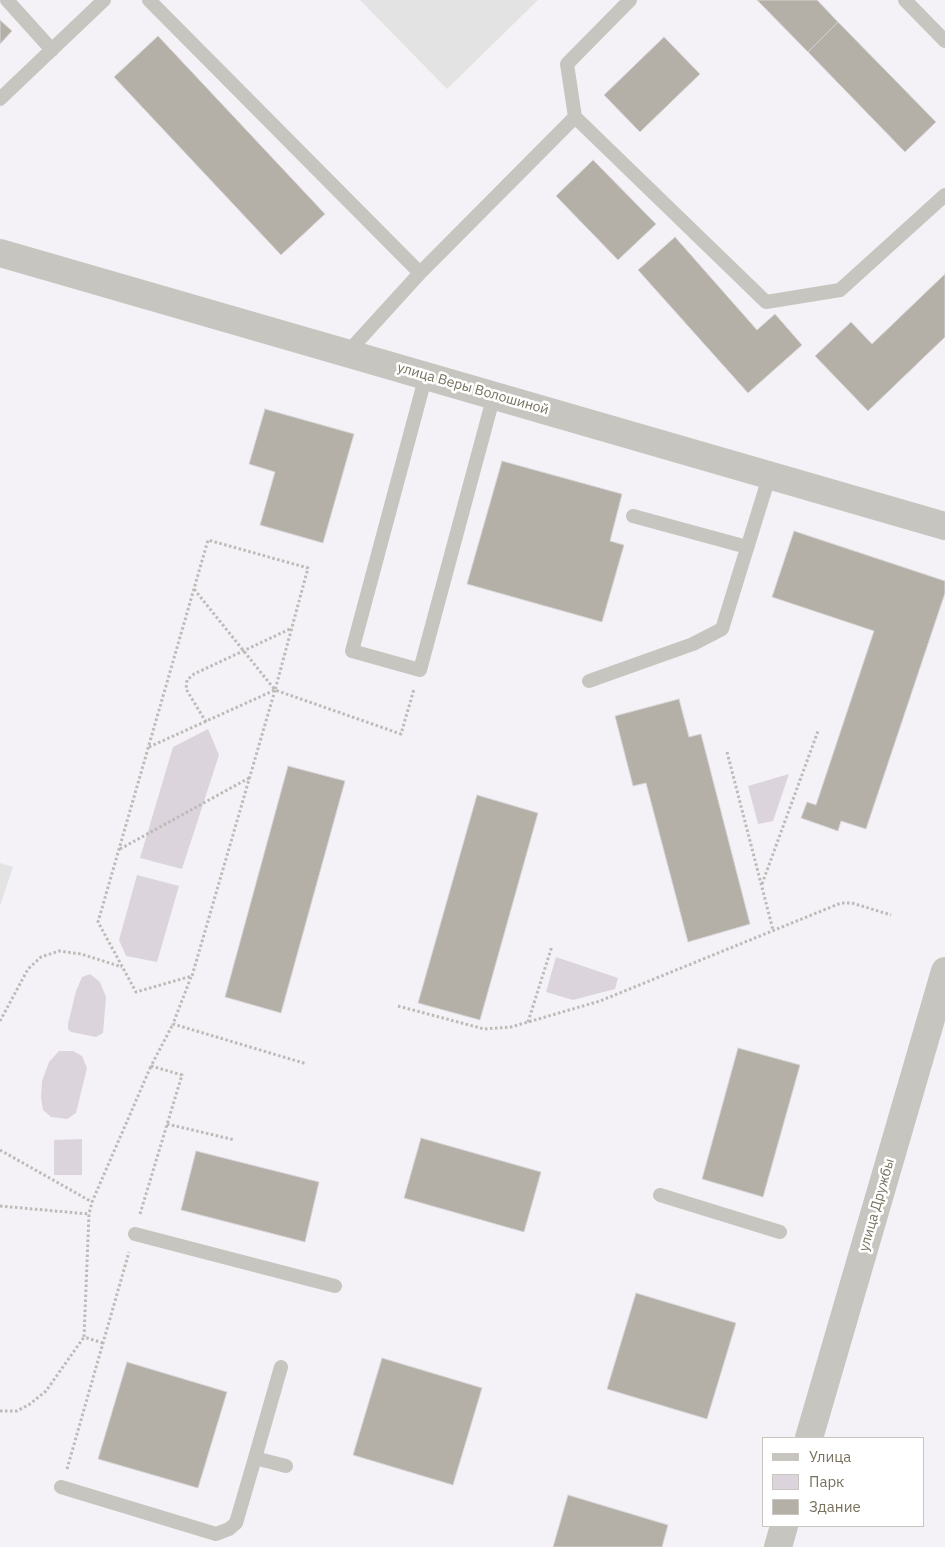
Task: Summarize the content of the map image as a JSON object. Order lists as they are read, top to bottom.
{
  "streets": {
    "street": ["улица Веры Волошиной", "улица Дружбы"]
  },
  "legend": ["Улица", "Парк", "Здание"]
}
